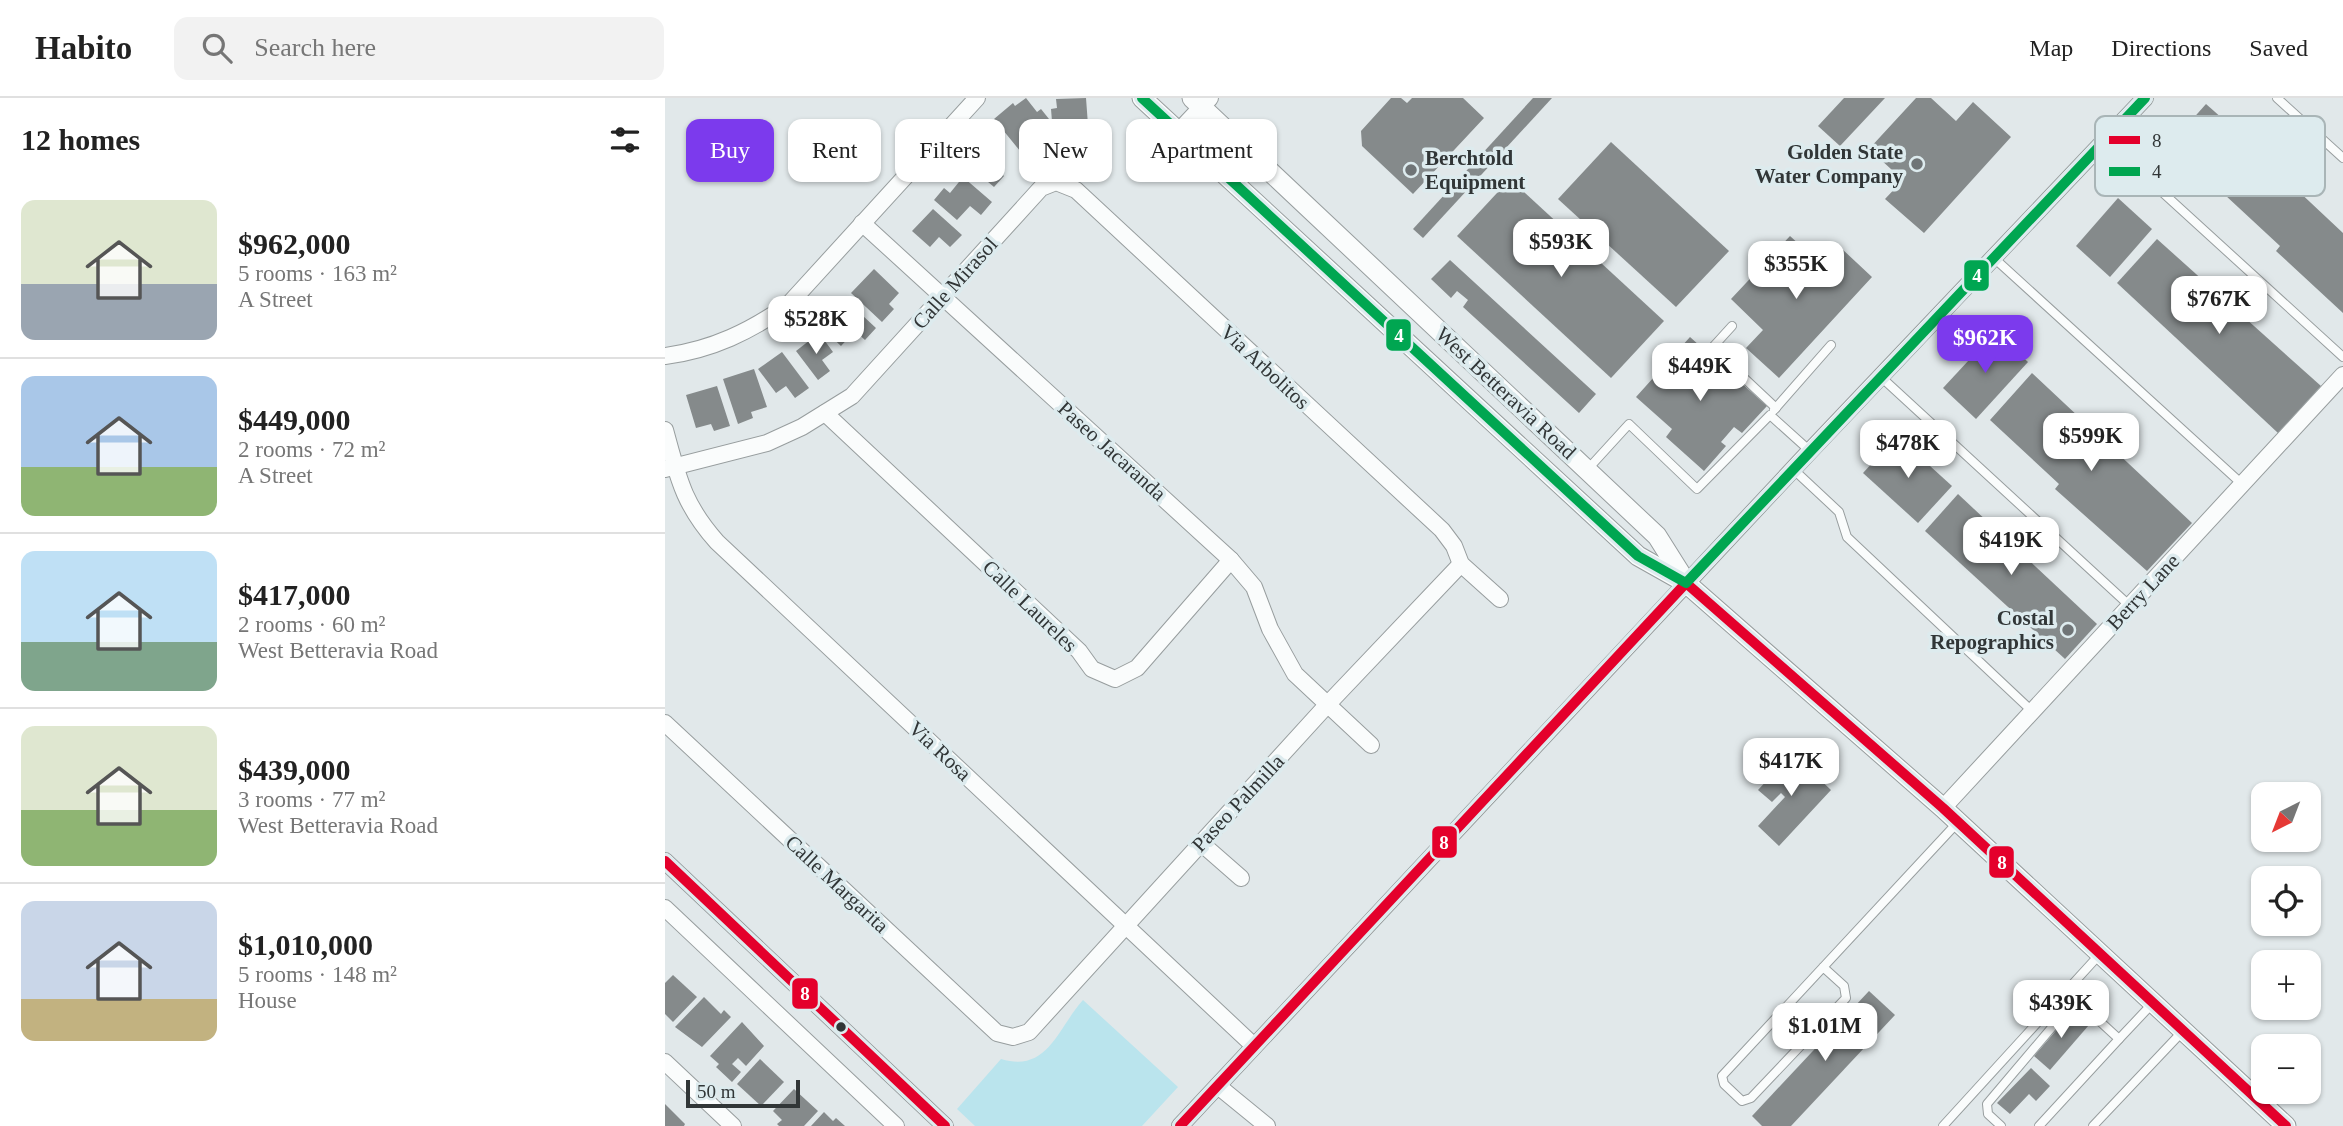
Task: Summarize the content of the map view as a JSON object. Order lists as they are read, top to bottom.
{
  "streets": {
    "street": [
      "Calle Mirasol",
      "Via Arbolitos",
      "West Betteravia Road",
      "Paseo Jacaranda",
      "Berry Lane",
      "Calle Laureles",
      "Via Rosa",
      "Paseo Palmilla",
      "Calle Margarita"
    ]
  },
  "crossings": [
    ["Calle Mirasol", "Via Arbolitos"],
    ["Calle Mirasol", "Paseo Jacaranda"],
    ["Calle Mirasol", "Calle Laureles"],
    ["Calle Mirasol", "Via Rosa"],
    ["Via Arbolitos", "Paseo Palmilla"],
    ["West Betteravia Road", "Berry Lane"],
    ["Paseo Jacaranda", "Calle Laureles"],
    ["Paseo Jacaranda", "Paseo Palmilla"],
    ["Via Rosa", "Paseo Palmilla"],
    ["Paseo Palmilla", "Calle Margarita"]
  ],
  "places": ["Golden State Water Company", "Berchtold Equipment", "Costal Repographics"],
  "lines": ["transit line 4", "transit line 8"],
  "legend": ["8", "4"],
  "scale_bar": "50 m",
  "north": "bottom left",
  "page": {
    "header": "Habito",
    "search": "Search here",
    "nav": ["Map", "Directions", "Saved"],
    "heading": "12 homes",
    "chip": [
      "Buy",
      "Rent",
      "Filters",
      "New",
      "Apartment"
    ],
    "list": [
      {
        "name": "$962,000",
        "note": "5 rooms · 163 m² · A Street"
      },
      {
        "name": "$449,000",
        "note": "2 rooms · 72 m² · A Street"
      },
      {
        "name": "$417,000",
        "note": "2 rooms · 60 m² · West Betteravia Road"
      },
      {
        "name": "$439,000",
        "note": "3 rooms · 77 m² · West Betteravia Road"
      },
      {
        "name": "$1,010,000",
        "note": "5 rooms · 148 m² · House"
      }
    ],
    "price": [
      "$593K",
      "$355K",
      "$767K",
      "$528K",
      "$962K",
      "$449K",
      "$599K",
      "$478K",
      "$419K",
      "$417K",
      "$439K",
      "$1.01M"
    ],
    "map_buttons": ["+", "−"],
    "scale": "50 m"
  }
}
